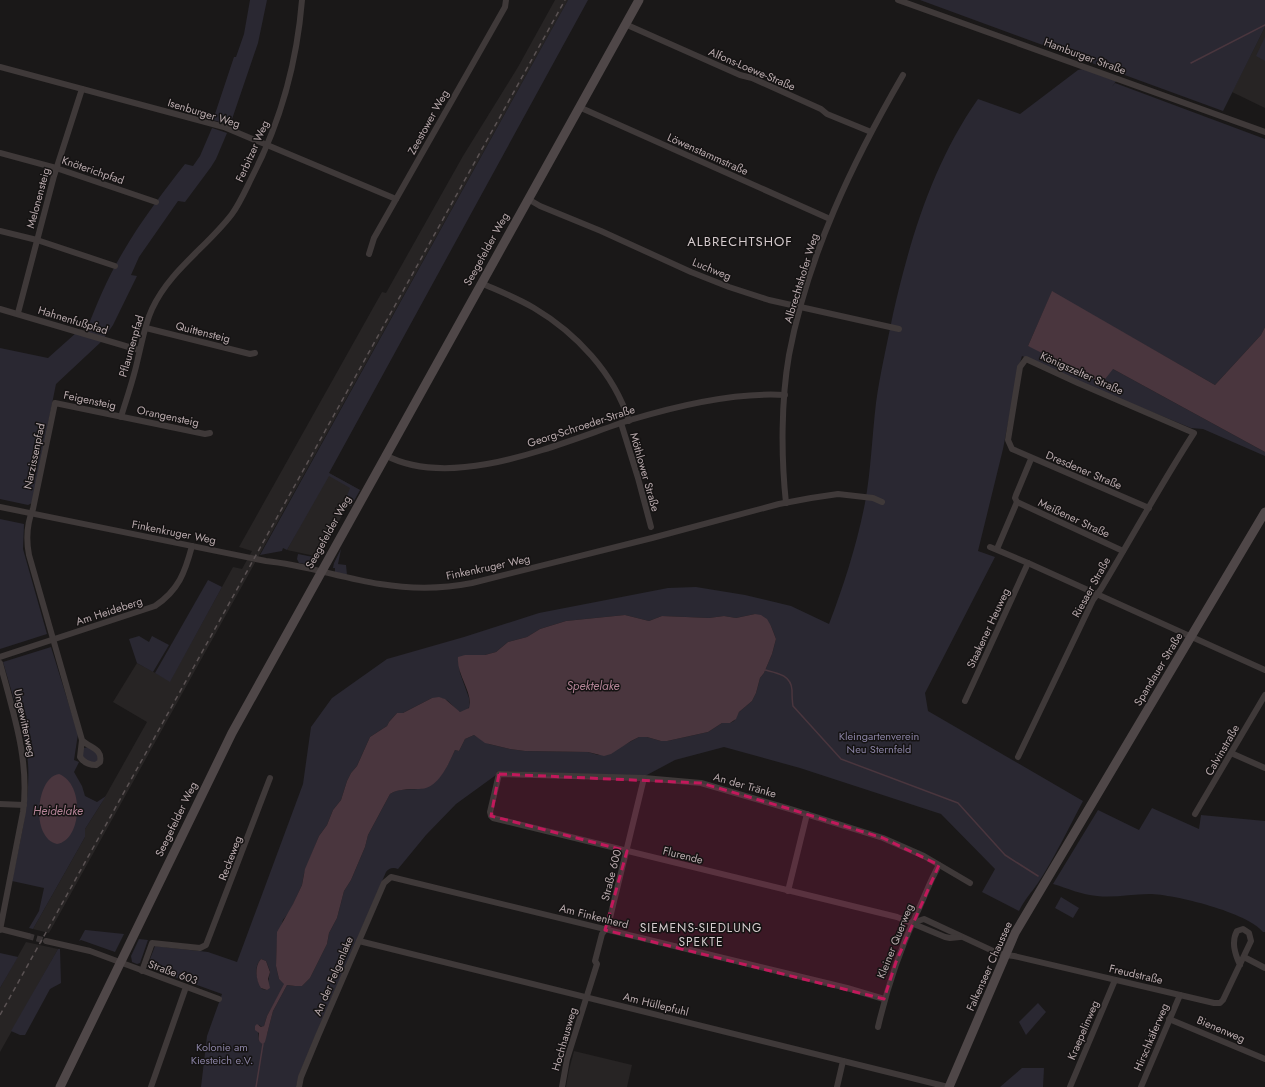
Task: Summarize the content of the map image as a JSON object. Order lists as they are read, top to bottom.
{
  "streets": {
    "street": [
      "Hamburger Straße",
      "Alfons-Loewe-Straße",
      "Isenburger Weg",
      "Zeestower Weg",
      "Ferbitzer Weg",
      "Löwenstammstraße",
      "Knöterichpfad",
      "Melonensteig",
      "Seegefelder Weg",
      "Luchweg",
      "Albrechtshofer Weg",
      "Hahnenfußpfad",
      "Quittensteig",
      "Pflaumenpfad",
      "Königszelter Straße",
      "Feigensteig",
      "Orangensteig",
      "Georg-Schroeder-Straße",
      "Narzissenpfad",
      "Dresdener Straße",
      "Möthlower Straße",
      "Meißener Straße",
      "Finkenkruger Weg",
      "Riesaer Straße",
      "Am Heideberg",
      "Staakener Heuweg",
      "Spandauer Straße",
      "Ungewitterweg",
      "Calvinstraße",
      "An der Tränke",
      "Flurende",
      "Reckeweg",
      "Straße 600",
      "Am Finkenherd",
      "Kleiner Querweg",
      "Falkenseer Chaussee",
      "Straße 603",
      "Freudstraße",
      "An der Felgenlake",
      "Am Hüllepfuhl",
      "Bienenweg",
      "Kraepelinweg",
      "Hirschkäferweg",
      "Hochhausweg"
    ]
  },
  "crossings": [
    ["Alfons-Loewe-Straße", "Seegefelder Weg"],
    ["Alfons-Loewe-Straße", "Albrechtshofer Weg"],
    ["Isenburger Weg", "Zeestower Weg"],
    ["Isenburger Weg", "Ferbitzer Weg"],
    ["Isenburger Weg", "Melonensteig"],
    ["Ferbitzer Weg", "Pflaumenpfad"],
    ["Löwenstammstraße", "Seegefelder Weg"],
    ["Löwenstammstraße", "Albrechtshofer Weg"],
    ["Knöterichpfad", "Melonensteig"],
    ["Melonensteig", "Hahnenfußpfad"],
    ["Seegefelder Weg", "Luchweg"],
    ["Seegefelder Weg", "Georg-Schroeder-Straße"],
    ["Seegefelder Weg", "Möthlower Straße"],
    ["Seegefelder Weg", "Finkenkruger Weg"],
    ["Seegefelder Weg", "Straße 603"],
    ["Luchweg", "Albrechtshofer Weg"],
    ["Albrechtshofer Weg", "Georg-Schroeder-Straße"],
    ["Albrechtshofer Weg", "Finkenkruger Weg"],
    ["Hahnenfußpfad", "Pflaumenpfad"],
    ["Quittensteig", "Pflaumenpfad"],
    ["Pflaumenpfad", "Feigensteig"],
    ["Pflaumenpfad", "Orangensteig"],
    ["Königszelter Straße", "Dresdener Straße"],
    ["Königszelter Straße", "Riesaer Straße"],
    ["Feigensteig", "Orangensteig"],
    ["Feigensteig", "Narzissenpfad"],
    ["Georg-Schroeder-Straße", "Möthlower Straße"],
    ["Narzissenpfad", "Finkenkruger Weg"],
    ["Dresdener Straße", "Riesaer Straße"],
    ["Meißener Straße", "Riesaer Straße"],
    ["Finkenkruger Weg", "Am Heideberg"],
    ["Spandauer Straße", "Falkenseer Chaussee"],
    ["An der Tränke", "Flurende"],
    ["An der Tränke", "Straße 600"],
    ["An der Tränke", "Kleiner Querweg"],
    ["Flurende", "Straße 600"],
    ["Flurende", "Kleiner Querweg"],
    ["Flurende", "Falkenseer Chaussee"],
    ["Flurende", "Freudstraße"],
    ["Reckeweg", "Straße 603"],
    ["Straße 600", "Am Finkenherd"],
    ["Straße 600", "Am Hüllepfuhl"],
    ["Straße 600", "Hochhausweg"],
    ["Am Finkenherd", "Kleiner Querweg"],
    ["Am Finkenherd", "An der Felgenlake"],
    ["Falkenseer Chaussee", "Freudstraße"],
    ["Falkenseer Chaussee", "Am Hüllepfuhl"],
    ["Freudstraße", "Kraepelinweg"],
    ["Freudstraße", "Hirschkäferweg"],
    ["An der Felgenlake", "Am Hüllepfuhl"],
    ["Am Hüllepfuhl", "Hochhausweg"],
    ["Bienenweg", "Hirschkäferweg"]
  ],
  "districts": ["ALBRECHTSHOF", "SIEMENS-SIEDLUNG SPEKTE"],
  "water": ["Spektelake", "Heidelake"],
  "parks": ["Kleingartenverein Neu Sternfeld", "Kolonie am Kiesteich e.V."]
}
